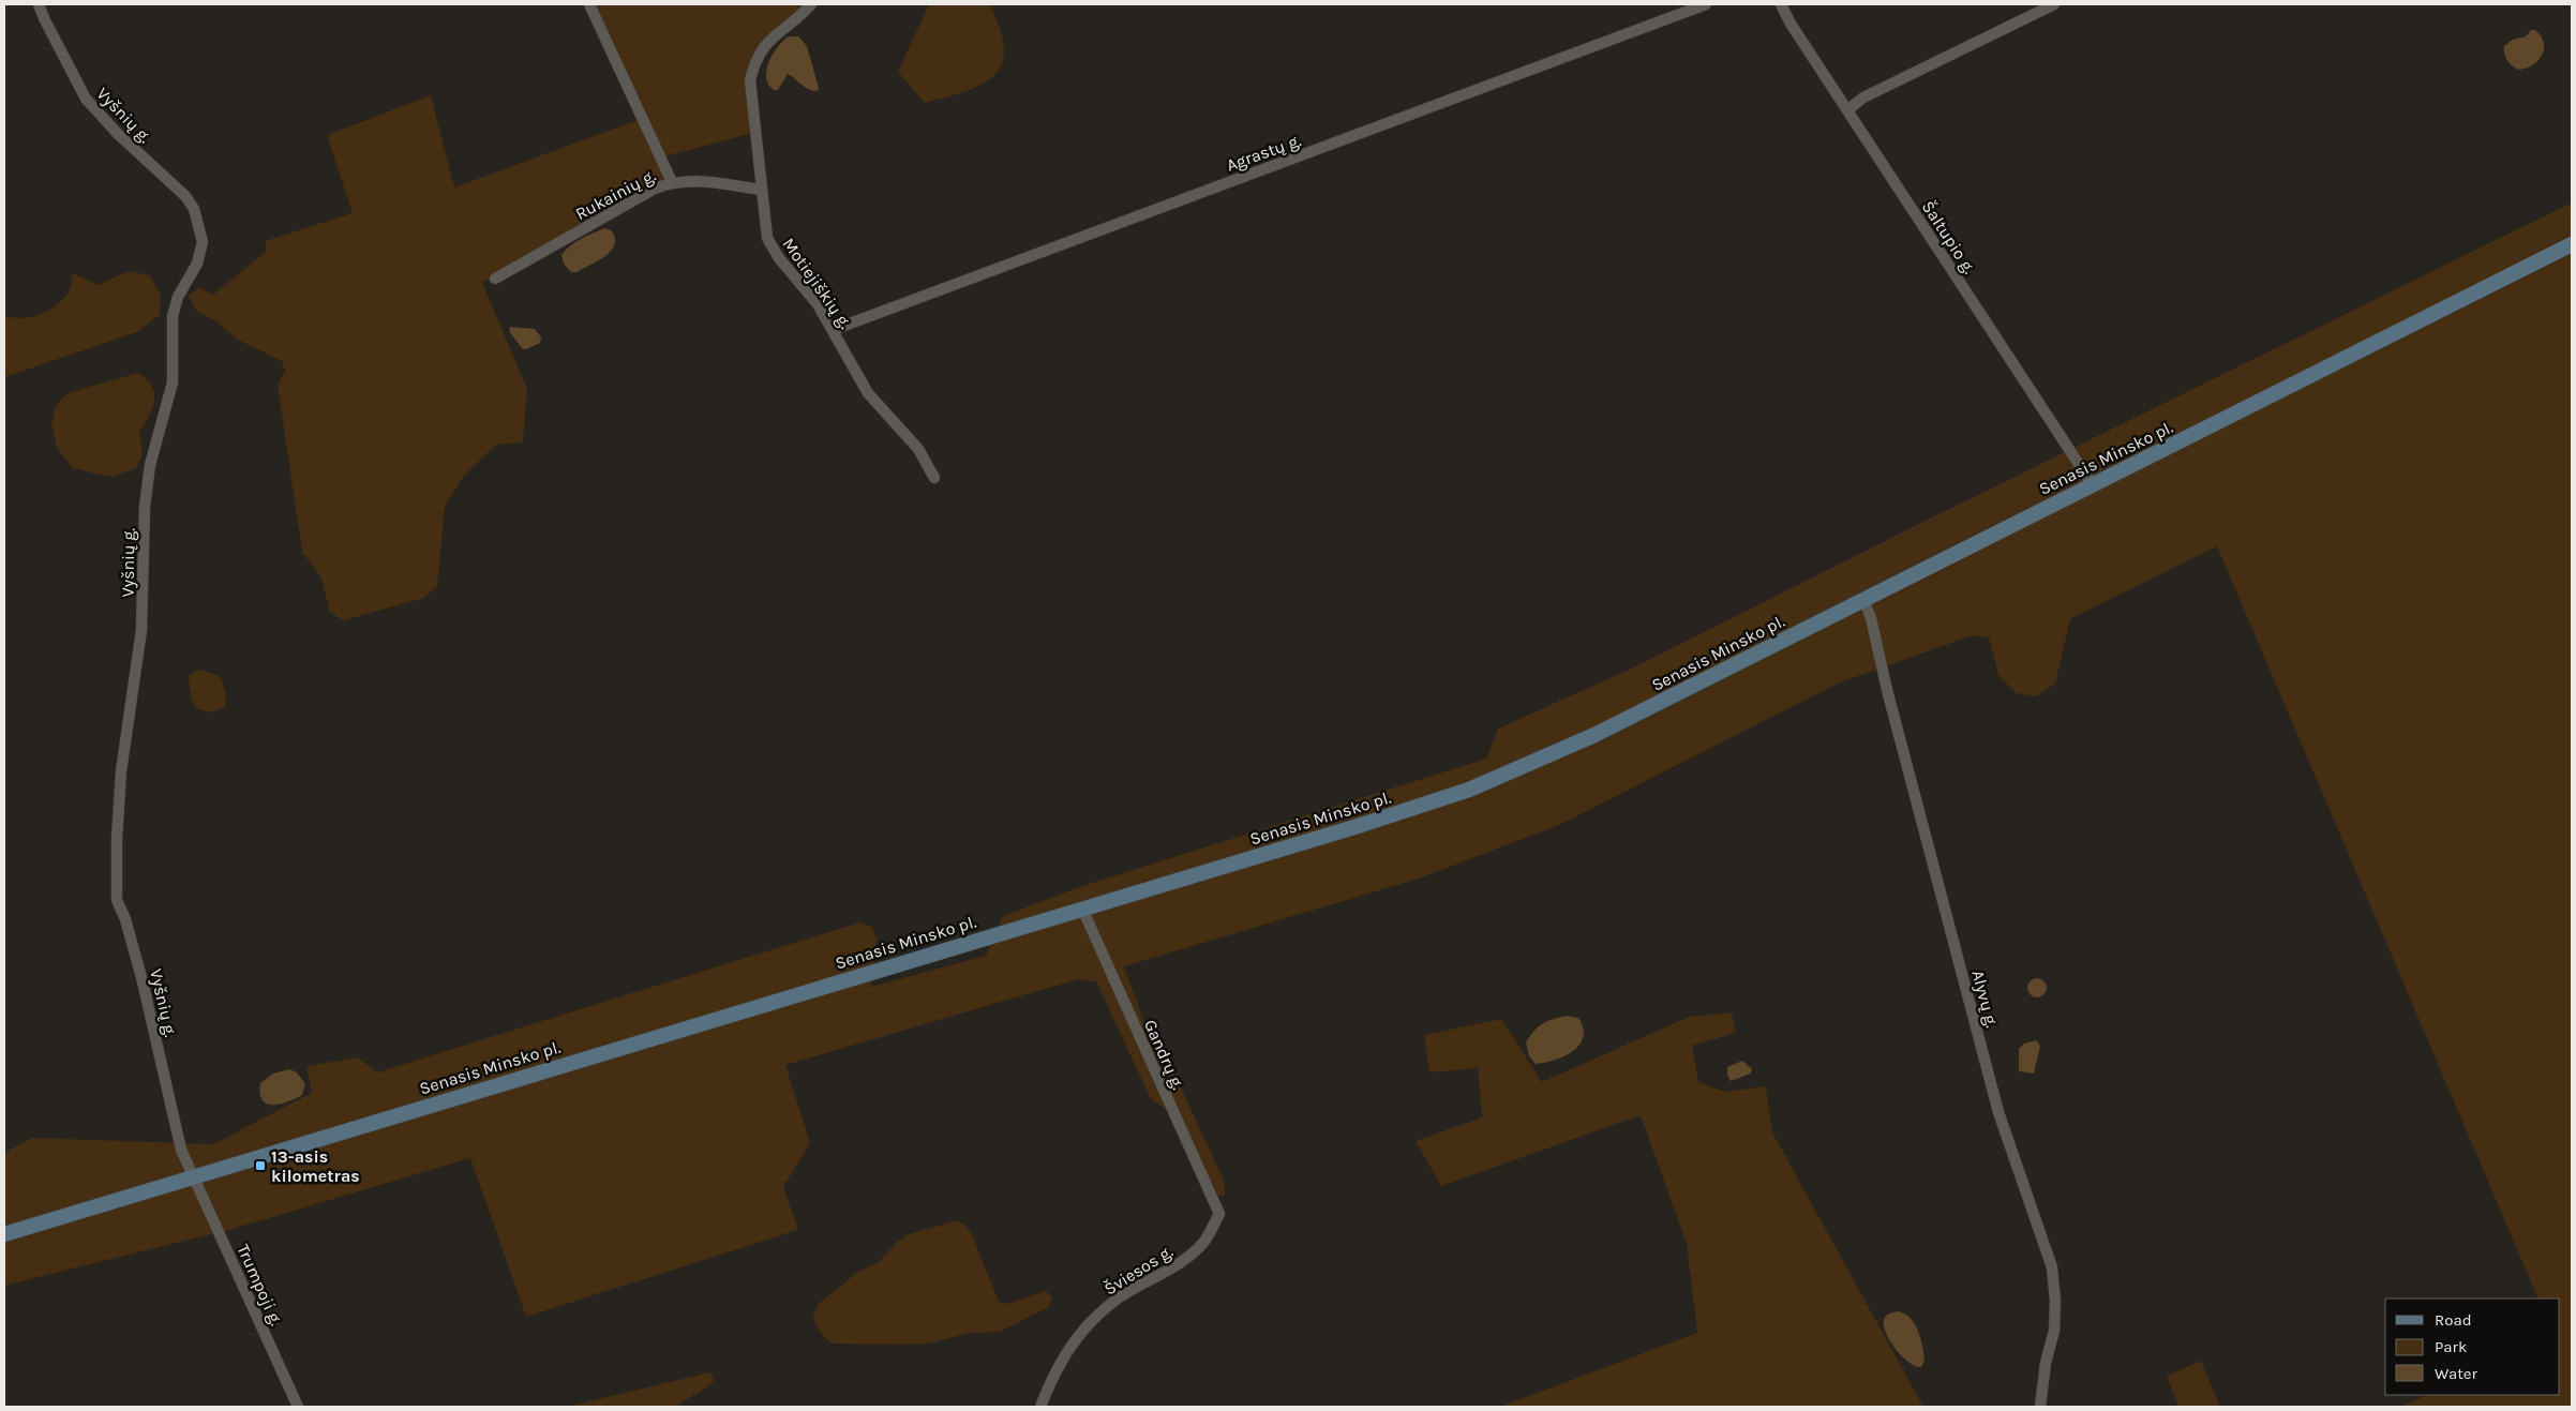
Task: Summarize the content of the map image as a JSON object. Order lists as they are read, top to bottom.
{
  "streets": {
    "main road": ["Senasis Minsko pl."],
    "street": [
      "Vyšnių g.",
      "Agrastų g.",
      "Rukainių g.",
      "Šaltupio g.",
      "Motiejiškių g.",
      "Alyvų g.",
      "Gandrų g.",
      "Šviesos g.",
      "Trumpoji g."
    ]
  },
  "crossings": [
    ["Vyšnių g.", "Senasis Minsko pl."],
    ["Vyšnių g.", "Trumpoji g."],
    ["Agrastų g.", "Motiejiškių g."],
    ["Rukainių g.", "Motiejiškių g."],
    ["Šaltupio g.", "Senasis Minsko pl."],
    ["Senasis Minsko pl.", "Alyvų g."],
    ["Senasis Minsko pl.", "Gandrų g."],
    ["Senasis Minsko pl.", "Trumpoji g."],
    ["Gandrų g.", "Šviesos g."]
  ],
  "places": {
    "transit": ["13-asis kilometras"]
  },
  "legend": ["Road", "Park", "Water"]
}
